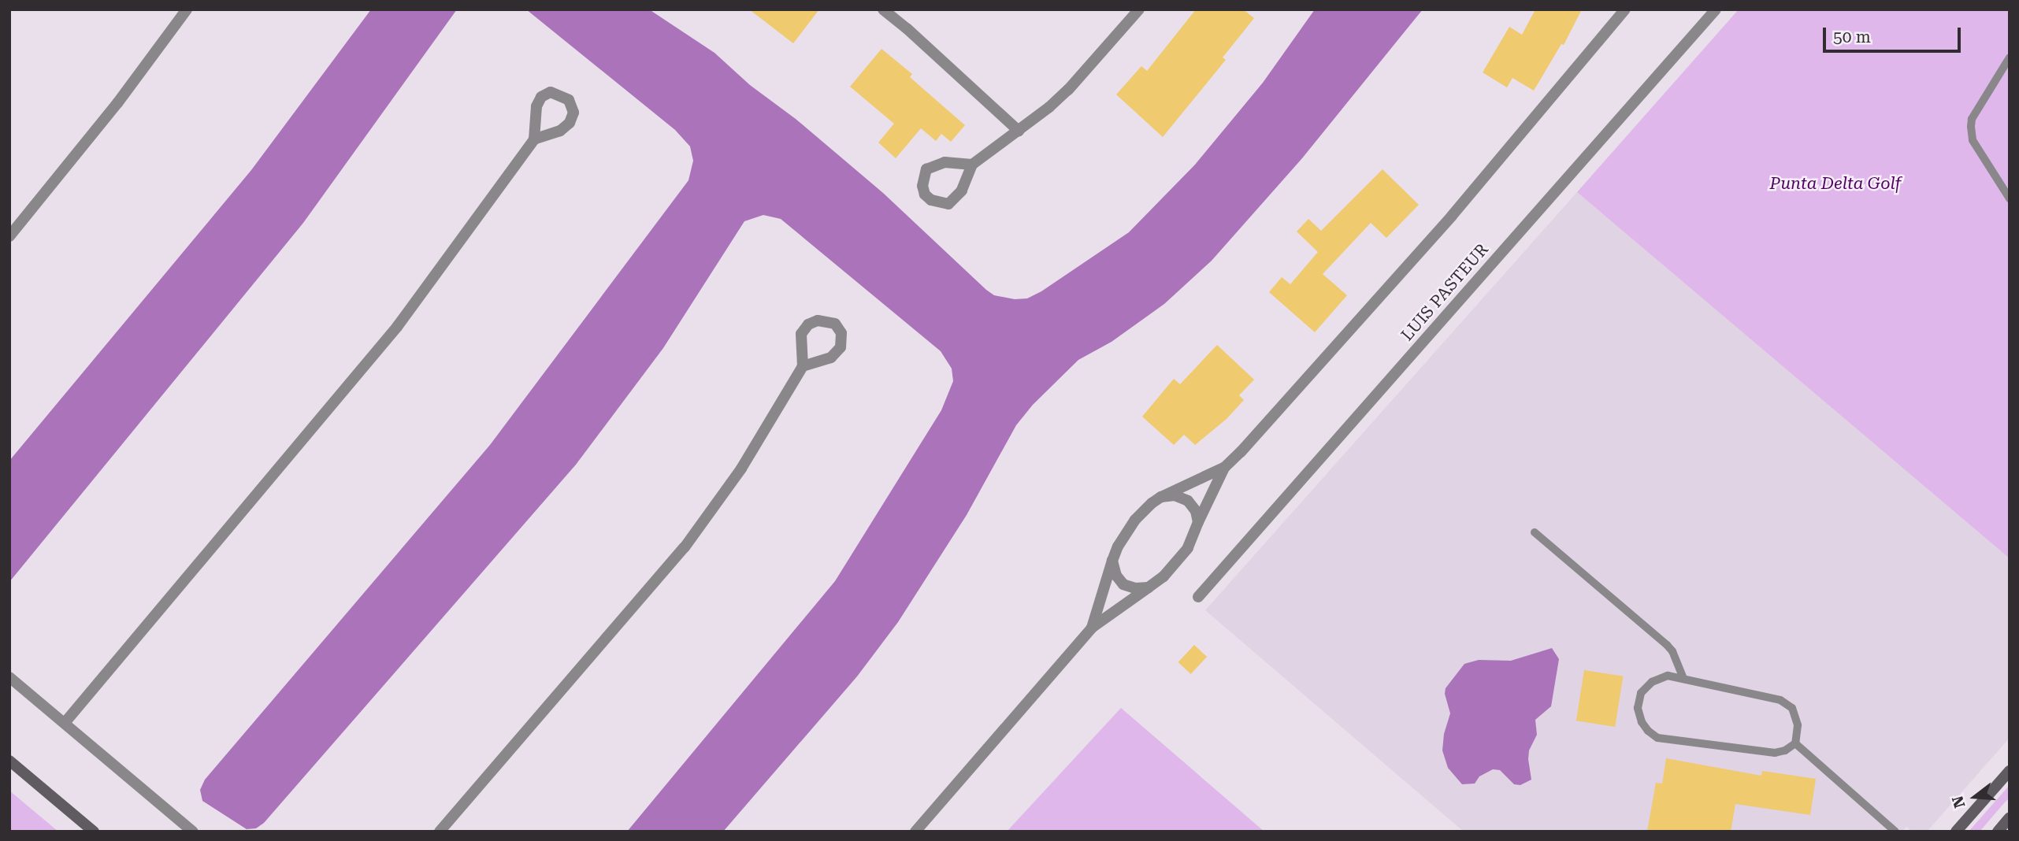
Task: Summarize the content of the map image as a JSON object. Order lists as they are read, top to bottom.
{
  "streets": {
    "street": ["LUIS PASTEUR"]
  },
  "parks": ["Punta Delta Golf"],
  "scale_bar": "50 m",
  "north": "left"
}
